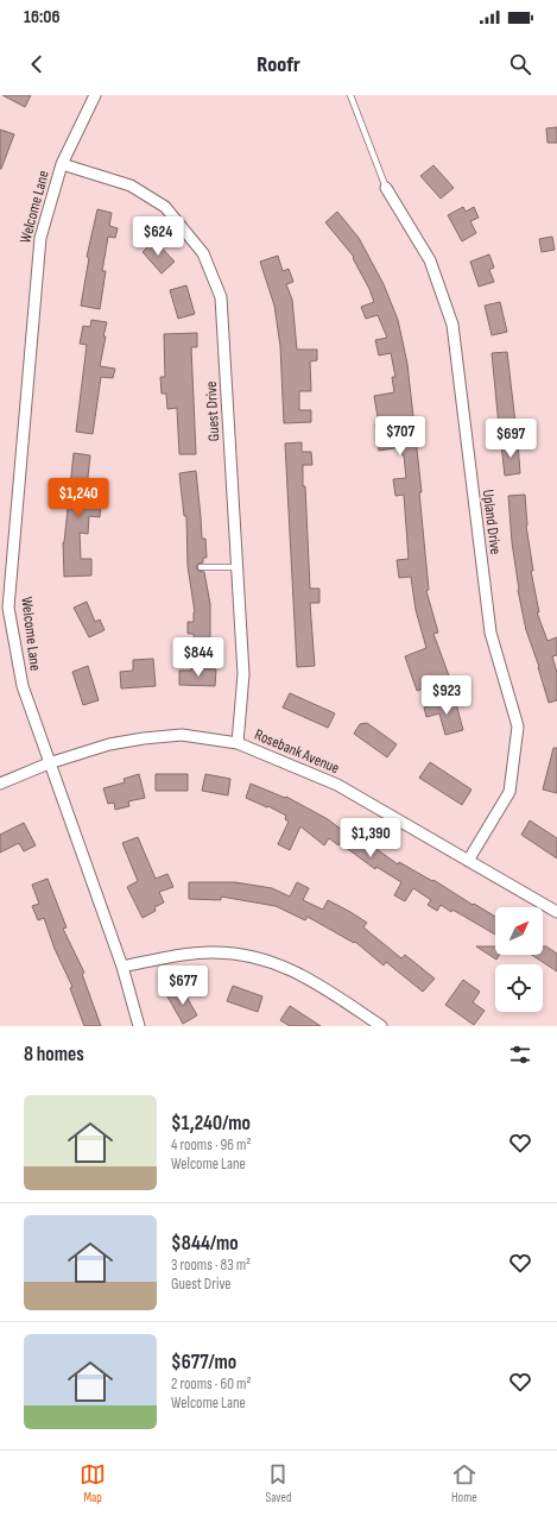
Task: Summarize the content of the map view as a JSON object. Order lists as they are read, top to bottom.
{
  "streets": {
    "street": [
      "Welcome Lane",
      "Guest Drive",
      "Upland Drive",
      "Rosebank Avenue"
    ]
  },
  "crossings": [
    ["Welcome Lane", "Guest Drive"],
    ["Welcome Lane", "Rosebank Avenue"],
    ["Guest Drive", "Rosebank Avenue"],
    ["Upland Drive", "Rosebank Avenue"]
  ],
  "north": "top right",
  "page": {
    "status": "16:06",
    "header": "Roofr",
    "price": [
      "$624",
      "$707",
      "$697",
      "$1,240",
      "$844",
      "$923",
      "$1,390",
      "$677"
    ],
    "heading": "8 homes",
    "list": [
      {
        "name": "$1,240/mo",
        "note": "4 rooms · 96 m² · Welcome Lane"
      },
      {
        "name": "$844/mo",
        "note": "3 rooms · 83 m² · Guest Drive"
      },
      {
        "name": "$677/mo",
        "note": "2 rooms · 60 m² · Welcome Lane"
      }
    ],
    "tabs": ["Map", "Saved", "Home"]
  }
}
